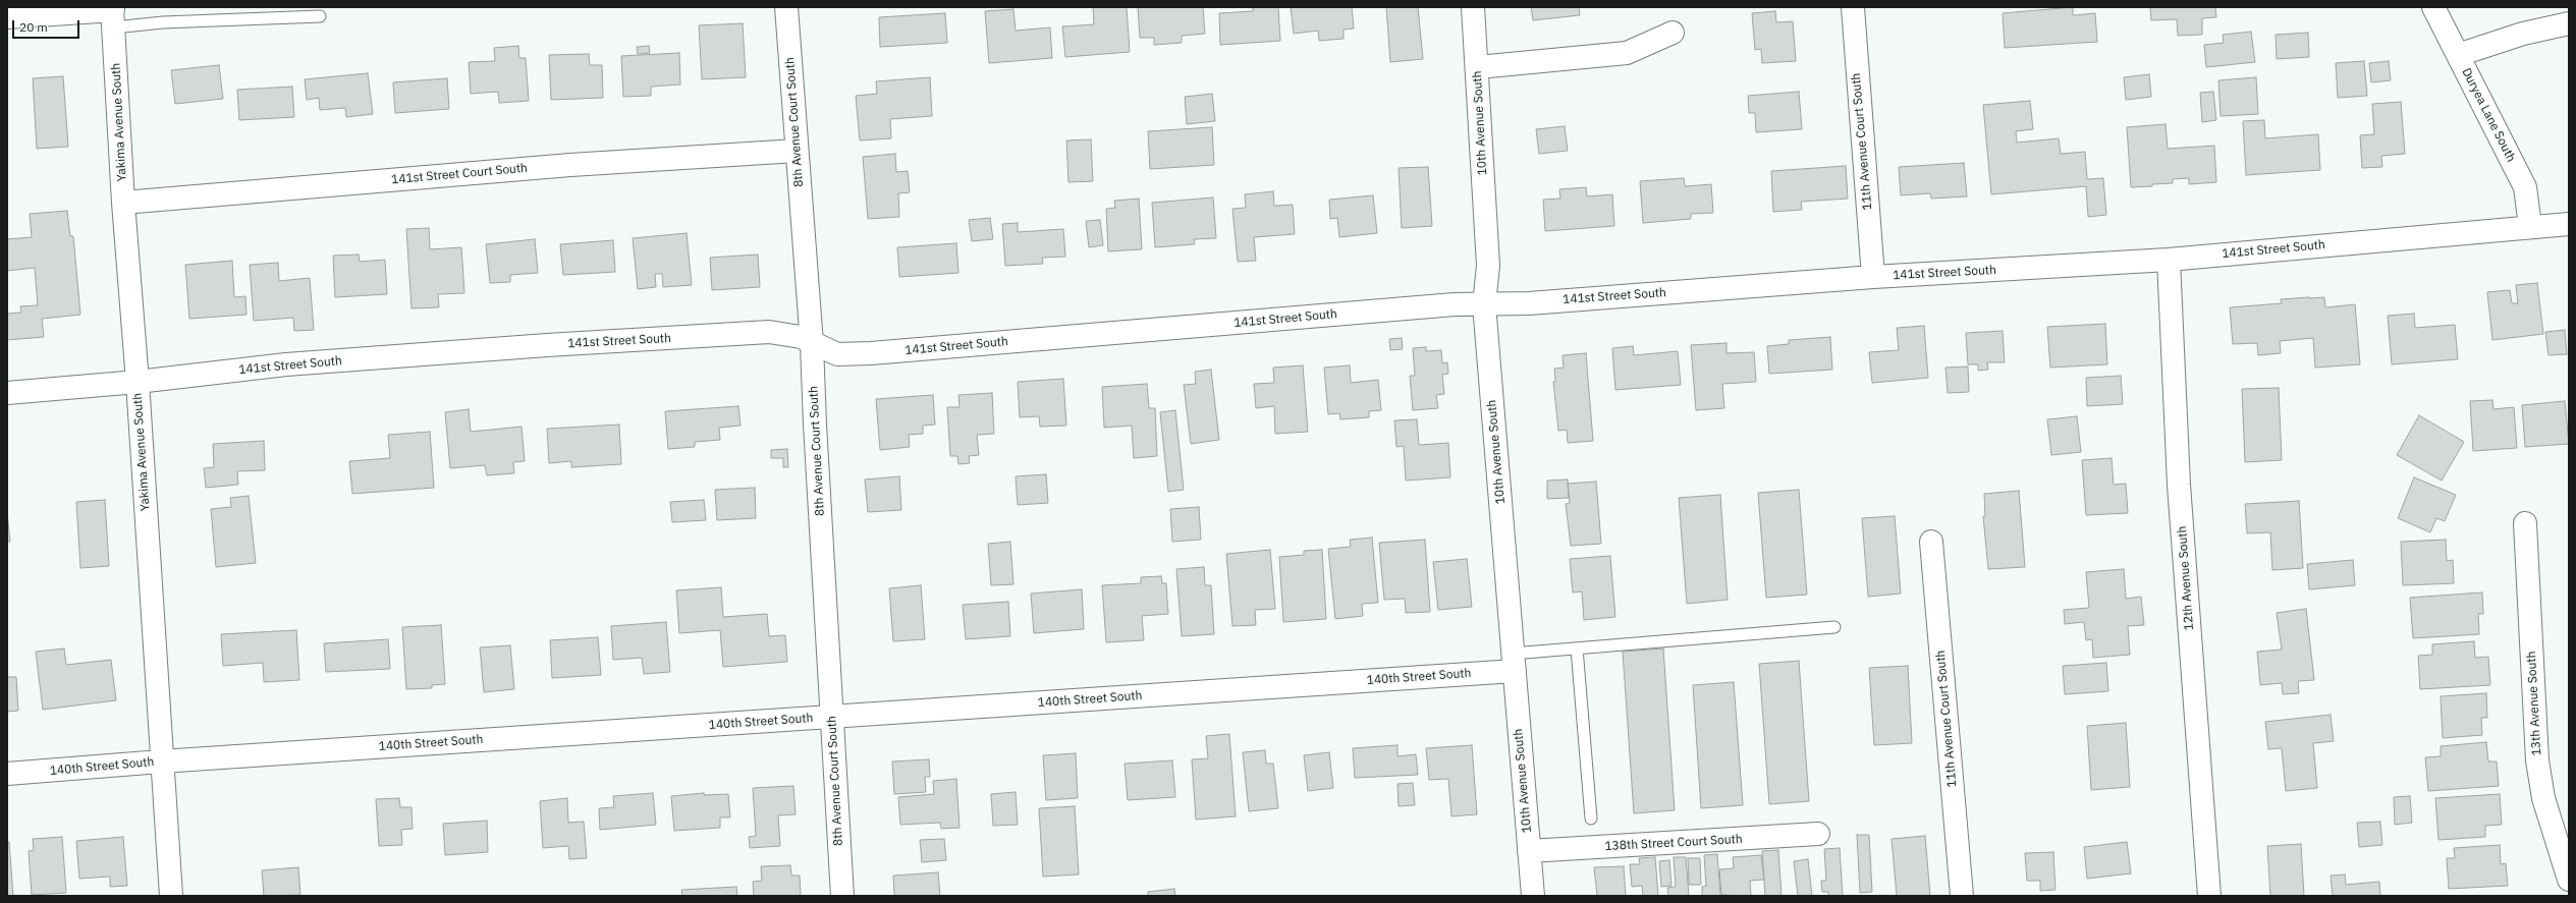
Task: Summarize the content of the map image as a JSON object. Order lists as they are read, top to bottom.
{
  "streets": {
    "street": [
      "Duryea Lane South",
      "Yakima Avenue South",
      "8th Avenue Court South",
      "10th Avenue South",
      "11th Avenue Court South",
      "141st Street Court South",
      "141st Street South",
      "12th Avenue South",
      "140th Street South",
      "13th Avenue South",
      "138th Street Court South"
    ]
  },
  "crossings": [
    ["Duryea Lane South", "141st Street South"],
    ["Yakima Avenue South", "141st Street Court South"],
    ["Yakima Avenue South", "141st Street South"],
    ["Yakima Avenue South", "140th Street South"],
    ["8th Avenue Court South", "141st Street Court South"],
    ["8th Avenue Court South", "141st Street South"],
    ["8th Avenue Court South", "140th Street South"],
    ["10th Avenue South", "141st Street South"],
    ["10th Avenue South", "140th Street South"],
    ["10th Avenue South", "138th Street Court South"],
    ["11th Avenue Court South", "141st Street South"],
    ["141st Street South", "12th Avenue South"]
  ],
  "scale_bar": "20 m"
}
